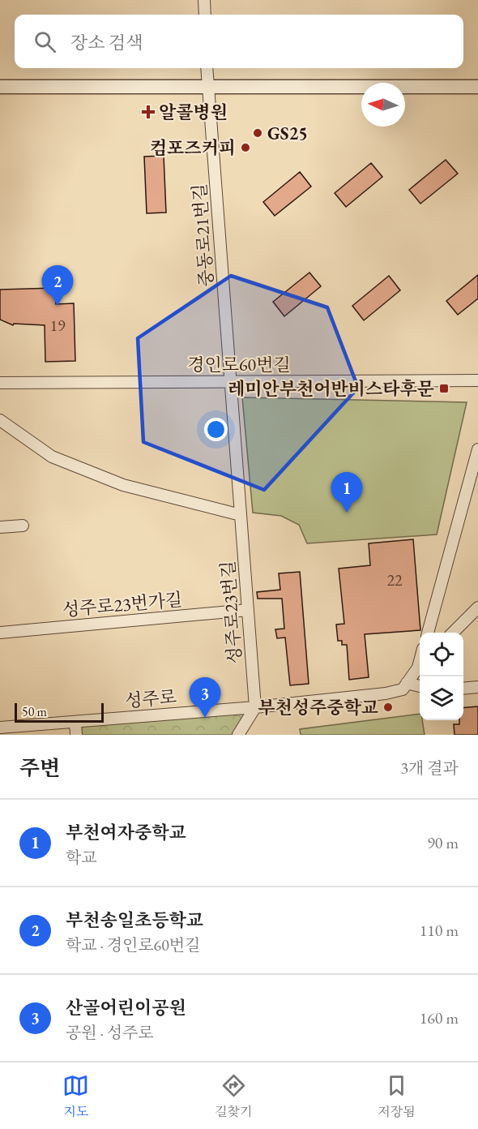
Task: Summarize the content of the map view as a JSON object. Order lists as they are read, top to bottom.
{
  "streets": {
    "street": [
      "중동로21번길",
      "경인로60번길",
      "성주로23번가길",
      "성주로23번길",
      "성주로"
    ]
  },
  "crossings": [
    ["중동로21번길", "경인로60번길"],
    ["중동로21번길", "성주로23번길"],
    ["경인로60번길", "성주로23번길"],
    ["성주로23번가길", "성주로23번길"],
    ["성주로23번길", "성주로"]
  ],
  "places": {
    "health": ["알콜병원"],
    "other": ["GS25", "컴포즈커피", "부천성주중학교"],
    "transit": ["레미안부천어반비스타후문"]
  },
  "house_numbers": ["19", "22"],
  "scale_bar": "50 m",
  "north": "left",
  "page": {
    "search": "장소 검색",
    "pins": ["2", "1", "3"],
    "scale": "50 m",
    "heading": ["주변", "3개 결과"],
    "list": [
      {
        "mark": "1",
        "name": "부천여자중학교",
        "note": "학교",
        "value": "90 m"
      },
      {
        "mark": "2",
        "name": "부천송일초등학교",
        "note": "학교 · 경인로60번길",
        "value": "110 m"
      },
      {
        "mark": "3",
        "name": "산골어린이공원",
        "note": "공원 · 성주로",
        "value": "160 m"
      }
    ],
    "nav": ["지도", "길찾기", "저장됨"]
  }
}
